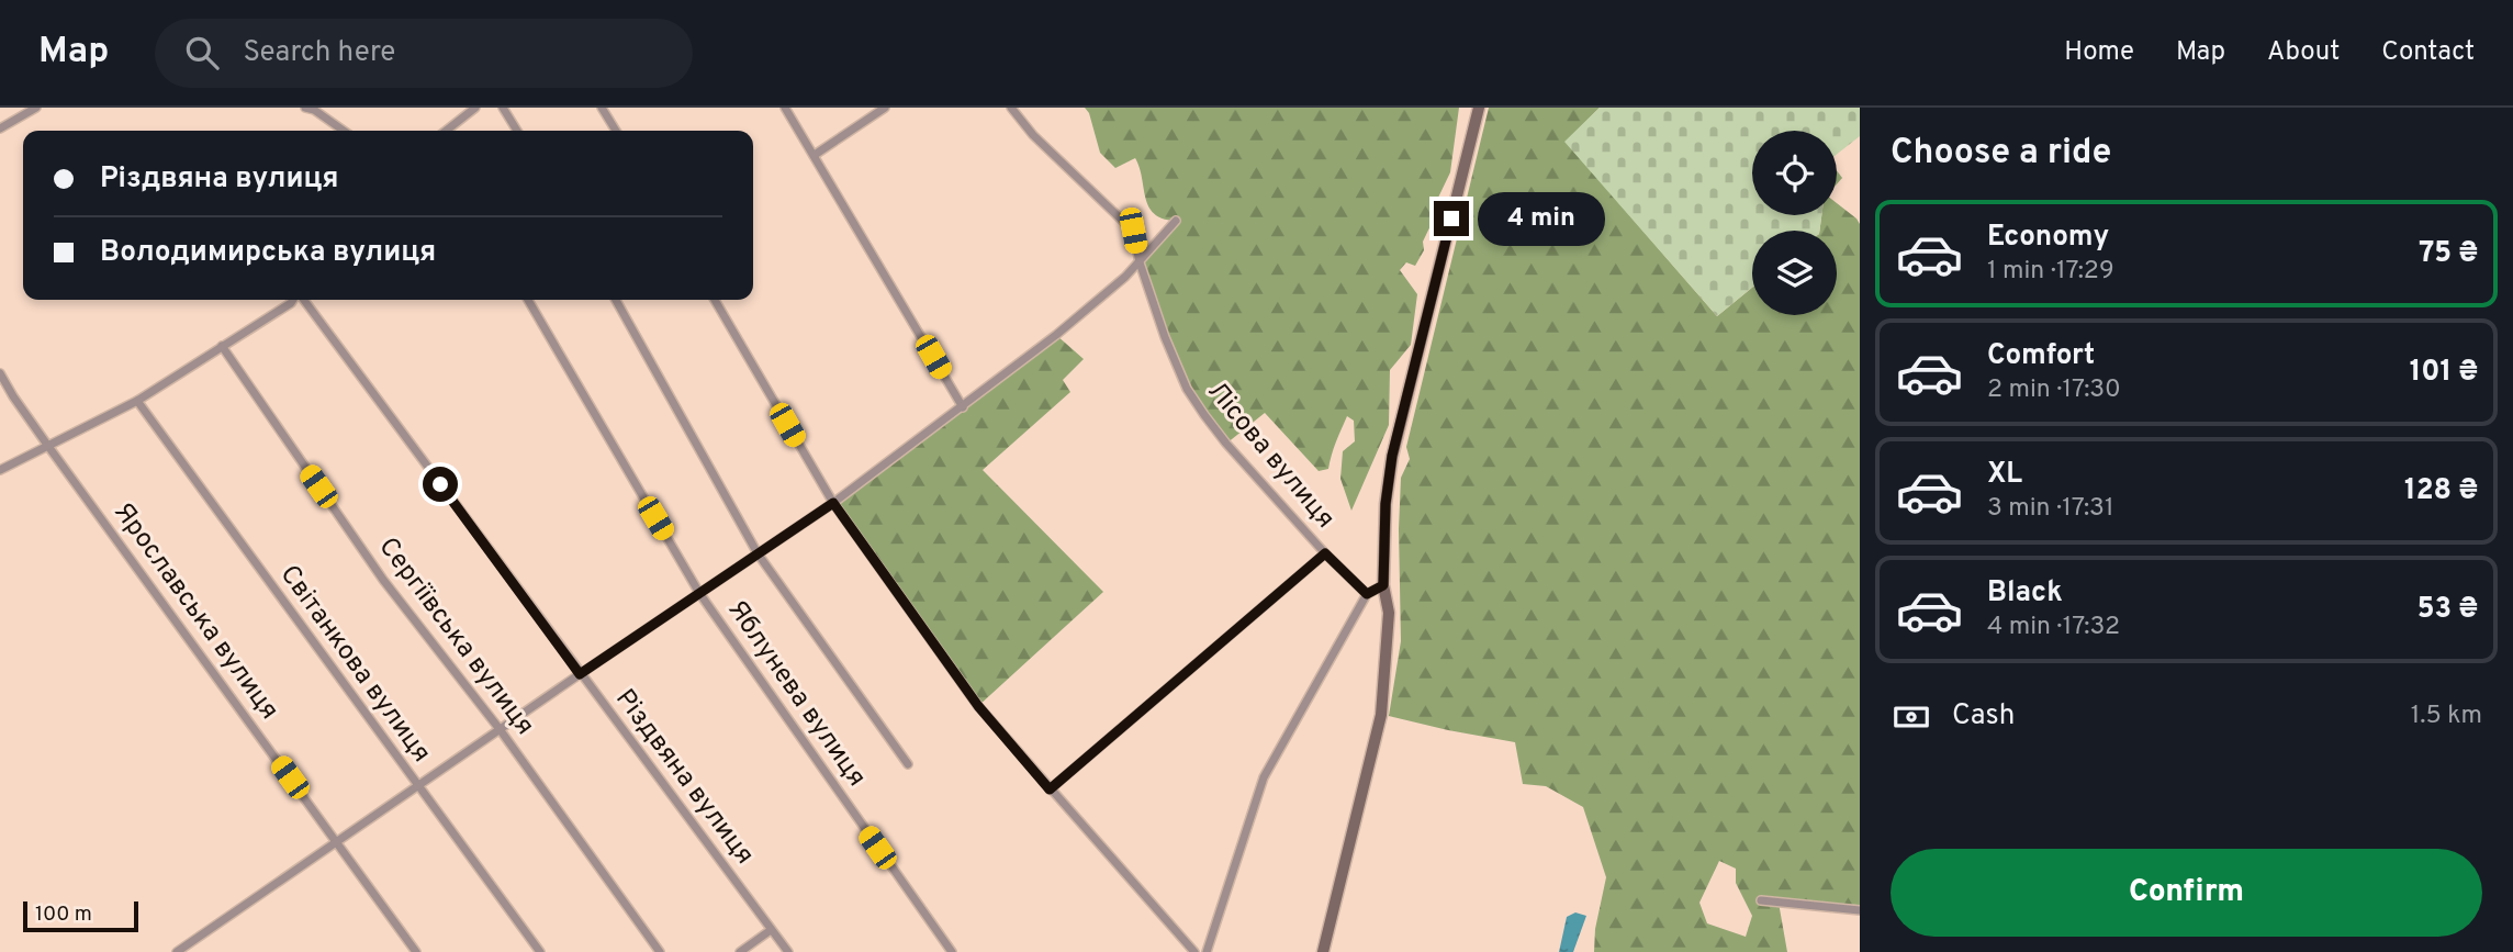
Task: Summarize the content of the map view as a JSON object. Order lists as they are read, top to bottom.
{
  "streets": {
    "street": [
      "Лісова вулиця",
      "Ярославська вулиця",
      "Сергіївська вулиця",
      "Світанкова вулиця",
      "Яблунева вулиця",
      "Різдвяна вулиця"
    ]
  },
  "scale_bar": "100 m",
  "page": {
    "header": "Map",
    "search": "Search here",
    "nav": [
      "Home",
      "Map",
      "About",
      "Contact"
    ],
    "heading": "Choose a ride",
    "banner": ["Різдвяна вулиця", "Володимирська вулиця"],
    "bubble": "4 min",
    "list": [
      {
        "name": "Economy",
        "note": "1 min · 17:29",
        "value": "75 ₴"
      },
      {
        "name": "Comfort",
        "note": "2 min · 17:30",
        "value": "101 ₴"
      },
      {
        "name": "XL",
        "note": "3 min · 17:31",
        "value": "128 ₴"
      },
      {
        "name": "Black",
        "note": "4 min · 17:32",
        "value": "53 ₴"
      }
    ],
    "pay": ["Cash", "1.5 km"],
    "buttons": "Confirm",
    "scale": "100 m"
  }
}
